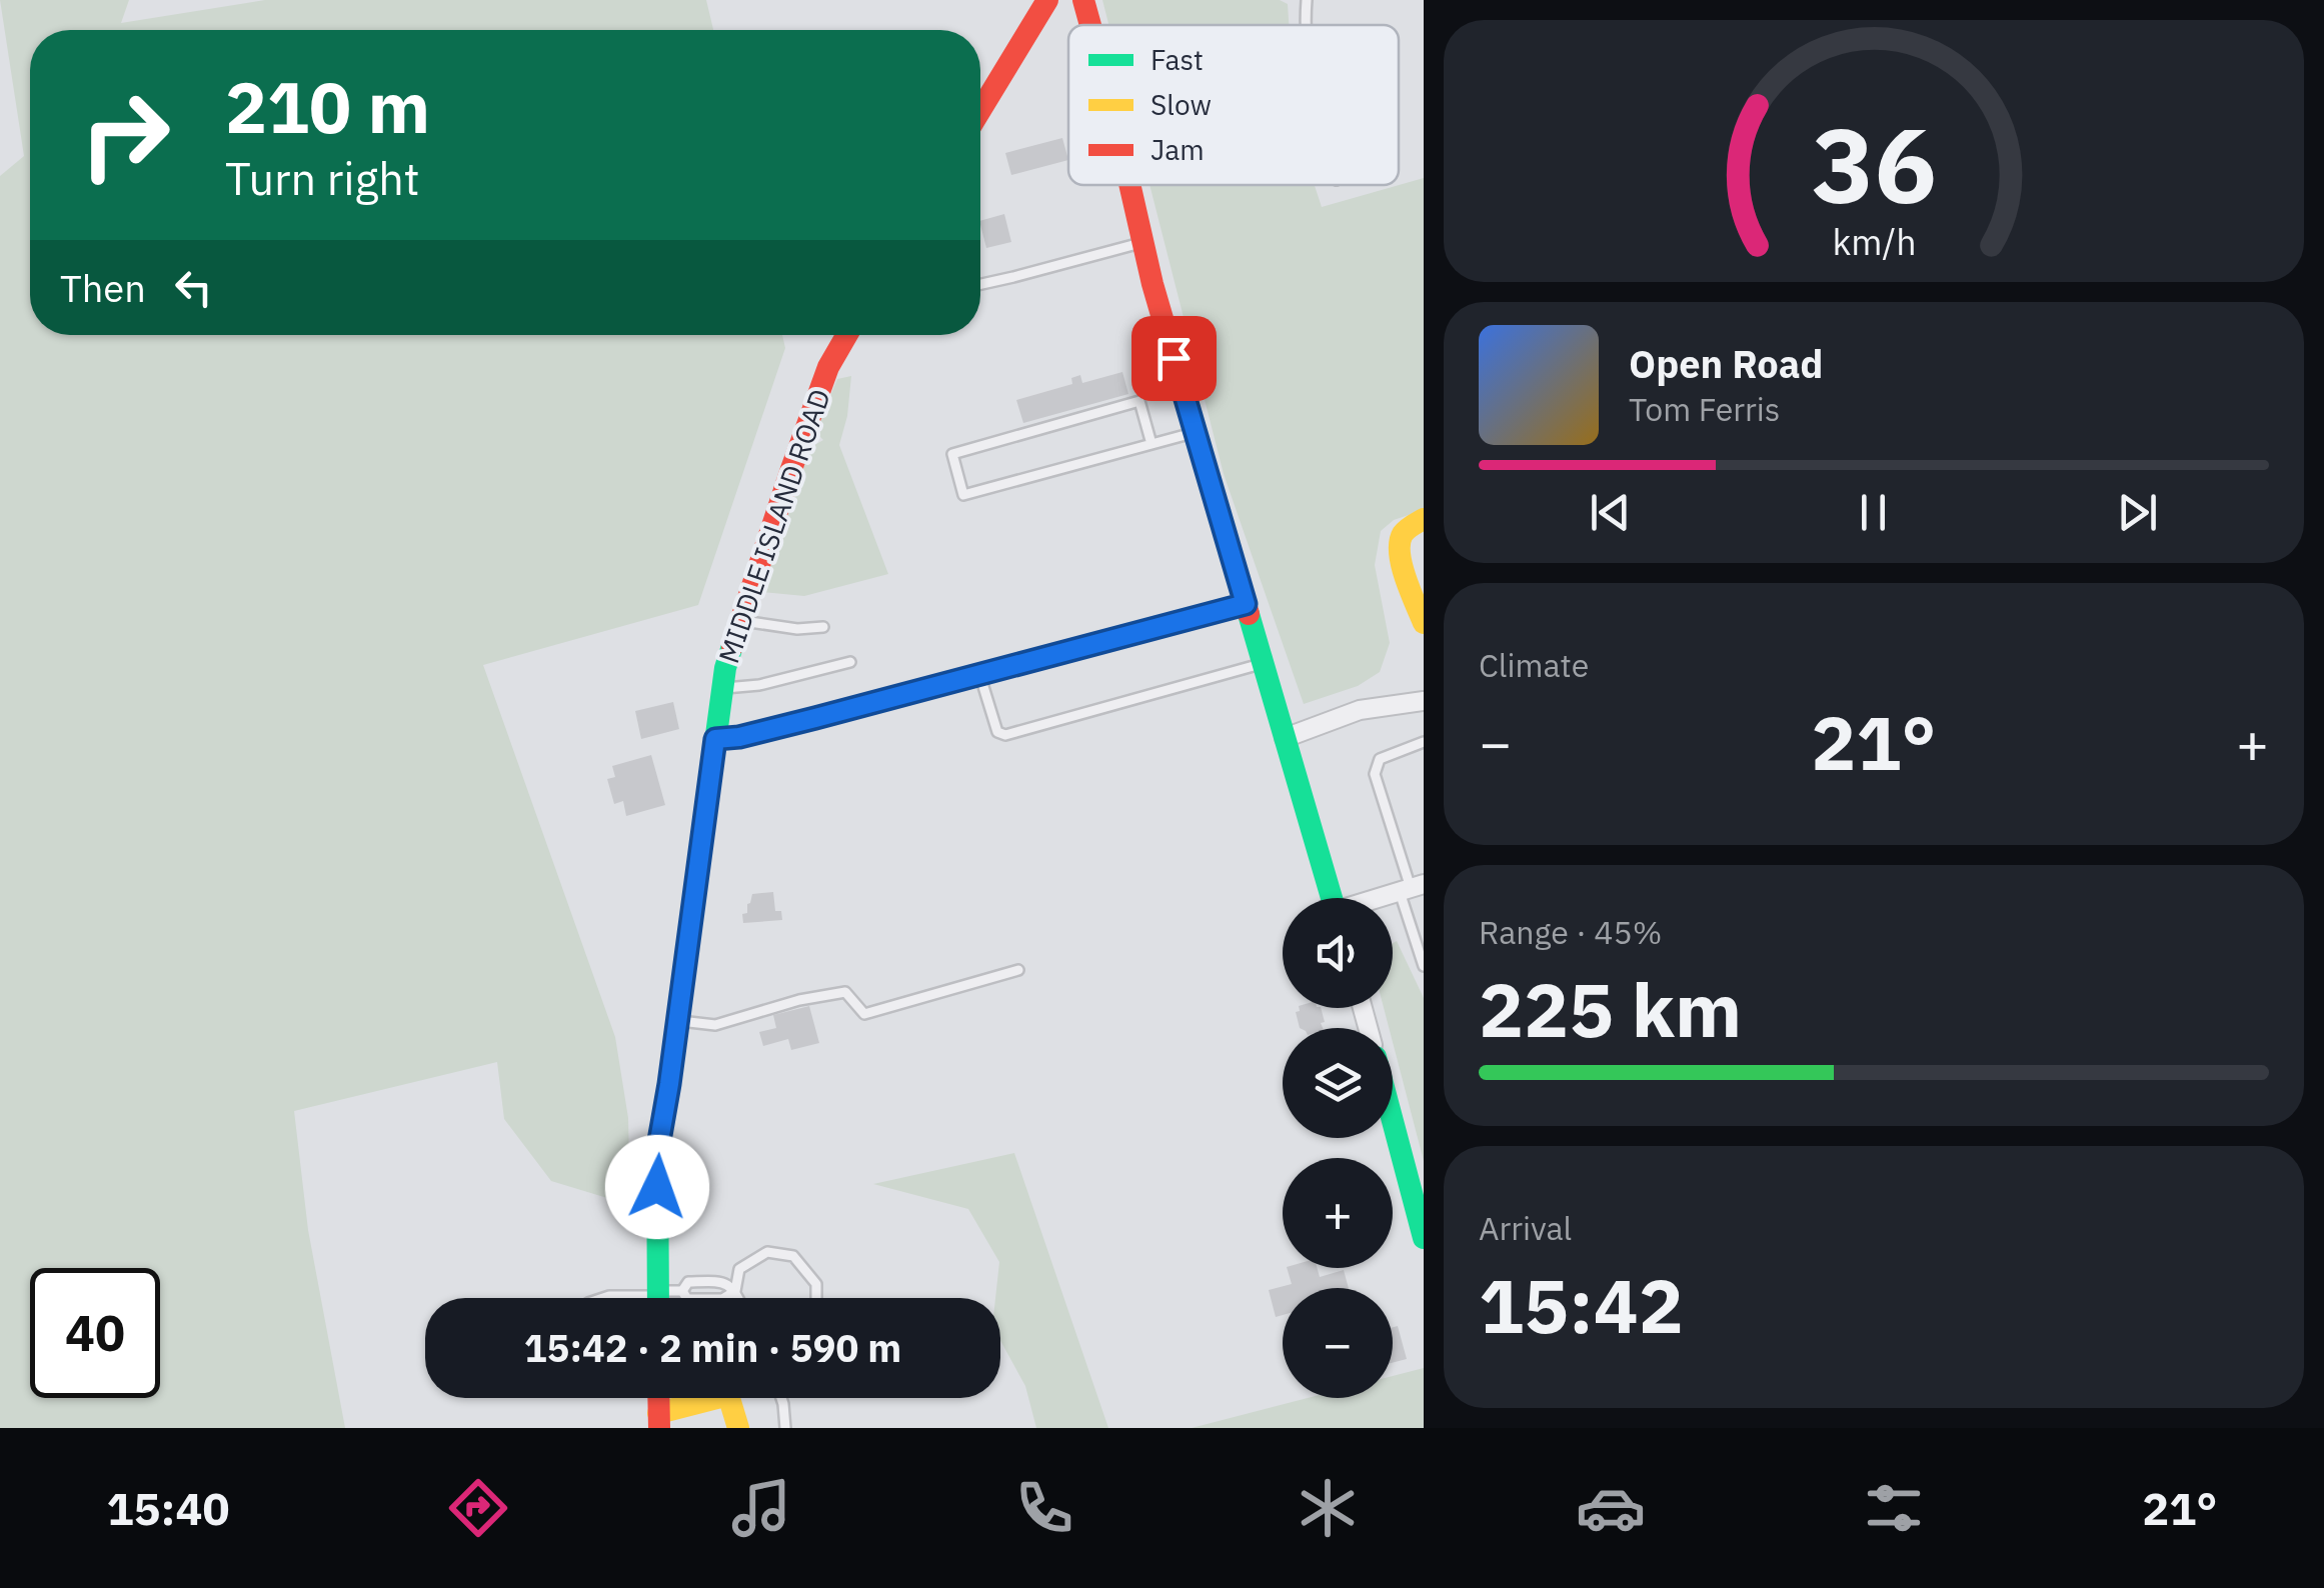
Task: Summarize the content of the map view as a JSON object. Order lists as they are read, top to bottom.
{
  "streets": {
    "street": ["MIDDLE ISLAND ROAD"]
  },
  "legend": ["Fast", "Slow", "Jam"],
  "page": {
    "turn": ["210 m", "Turn right"],
    "then": "Then",
    "song": ["Open Road", "Tom Ferris"],
    "tile": [
      "Climate",
      ["Range · 45%", "225 km"],
      ["Arrival", "15:42"]
    ],
    "heat": ["−", "21°", "+"],
    "map_buttons": ["+", "−"],
    "limit": "40",
    "trip": "15:42 · 2 min · 590 m",
    "tabs": ["15:40", "21°"],
    "gauge": ["36", "km/h"]
  }
}
